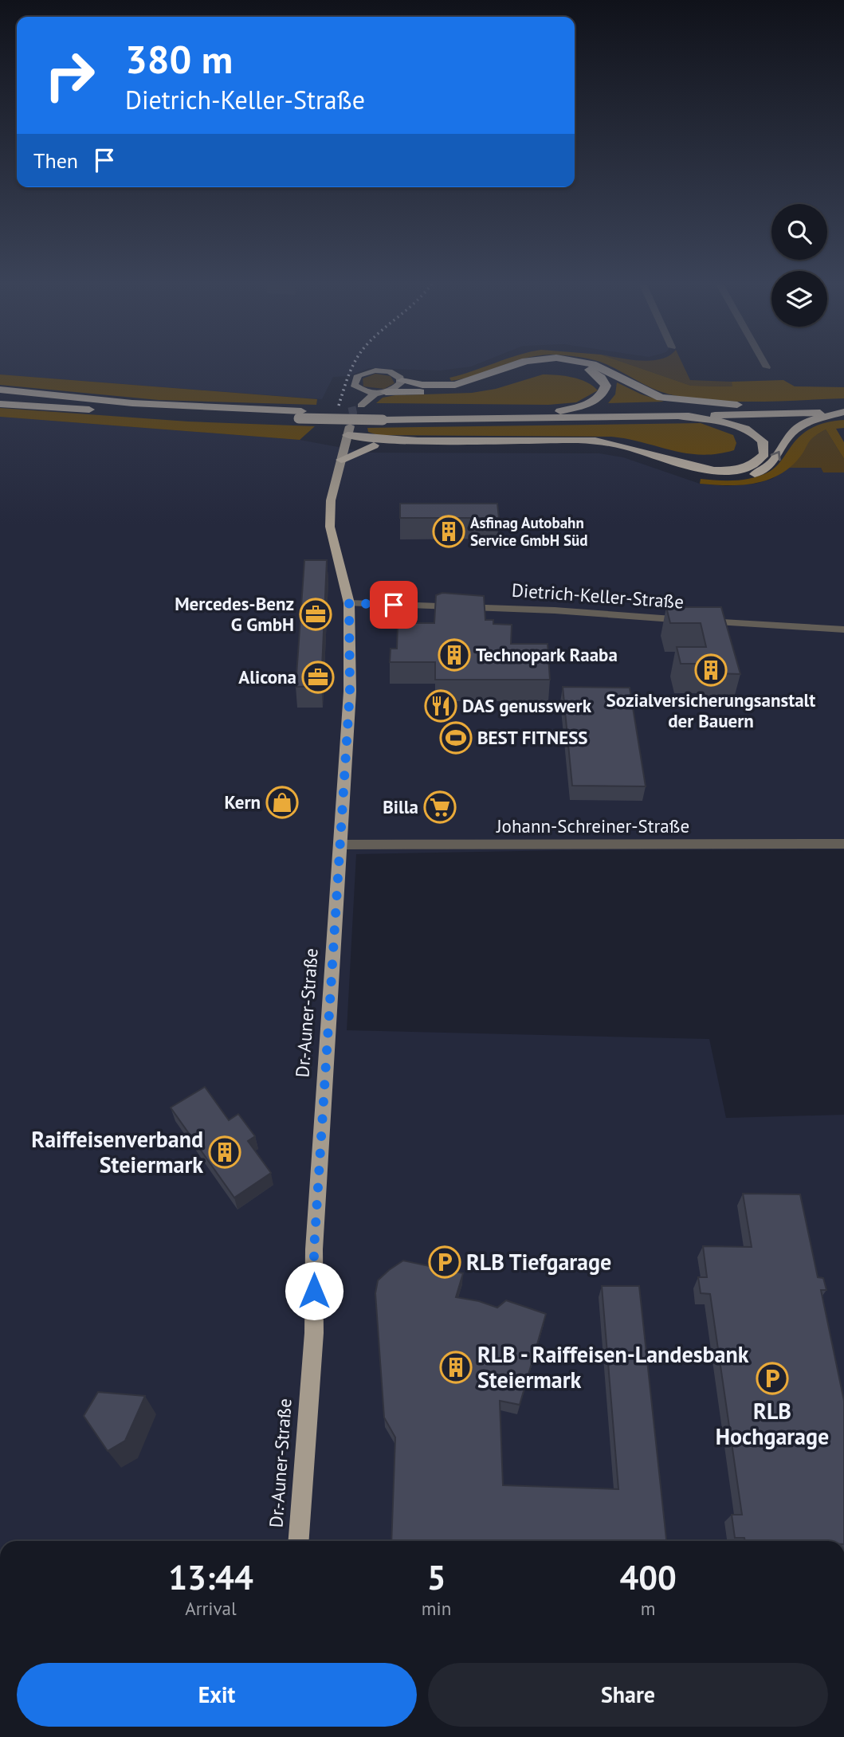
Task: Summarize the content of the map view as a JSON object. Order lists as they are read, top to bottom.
{
  "streets": {
    "main road": ["Dr.-Auner-Straße"],
    "street": ["Dietrich-Keller-Straße", "Johann-Schreiner-Straße"]
  },
  "crossings": [
    ["Dietrich-Keller-Straße", "Dr.-Auner-Straße"],
    ["Johann-Schreiner-Straße", "Dr.-Auner-Straße"]
  ],
  "places": {
    "building": [
      "Asfinag Autobahn Service GmbH Süd",
      "Technopark Raaba",
      "Sozialversicherungsanstalt der Bauern",
      "Raiffeisenverband Steiermark",
      "RLB - Raiffeisen-Landesbank Steiermark"
    ],
    "office": ["Mercedes-Benz G GmbH", "Alicona"],
    "restaurant": ["DAS genusswerk"],
    "sports": ["BEST FITNESS"],
    "shop": ["Kern"],
    "supermarket": ["Billa"],
    "parking": ["RLB Tiefgarage", "RLB Hochgarage"]
  },
  "page": {
    "turn": ["380 m", "Dietrich-Keller-Straße"],
    "then": "Then",
    "eta": [
      "13:44",
      "Arrival",
      "5",
      "min",
      "400",
      "m"
    ],
    "buttons": ["Exit", "Share"]
  }
}
